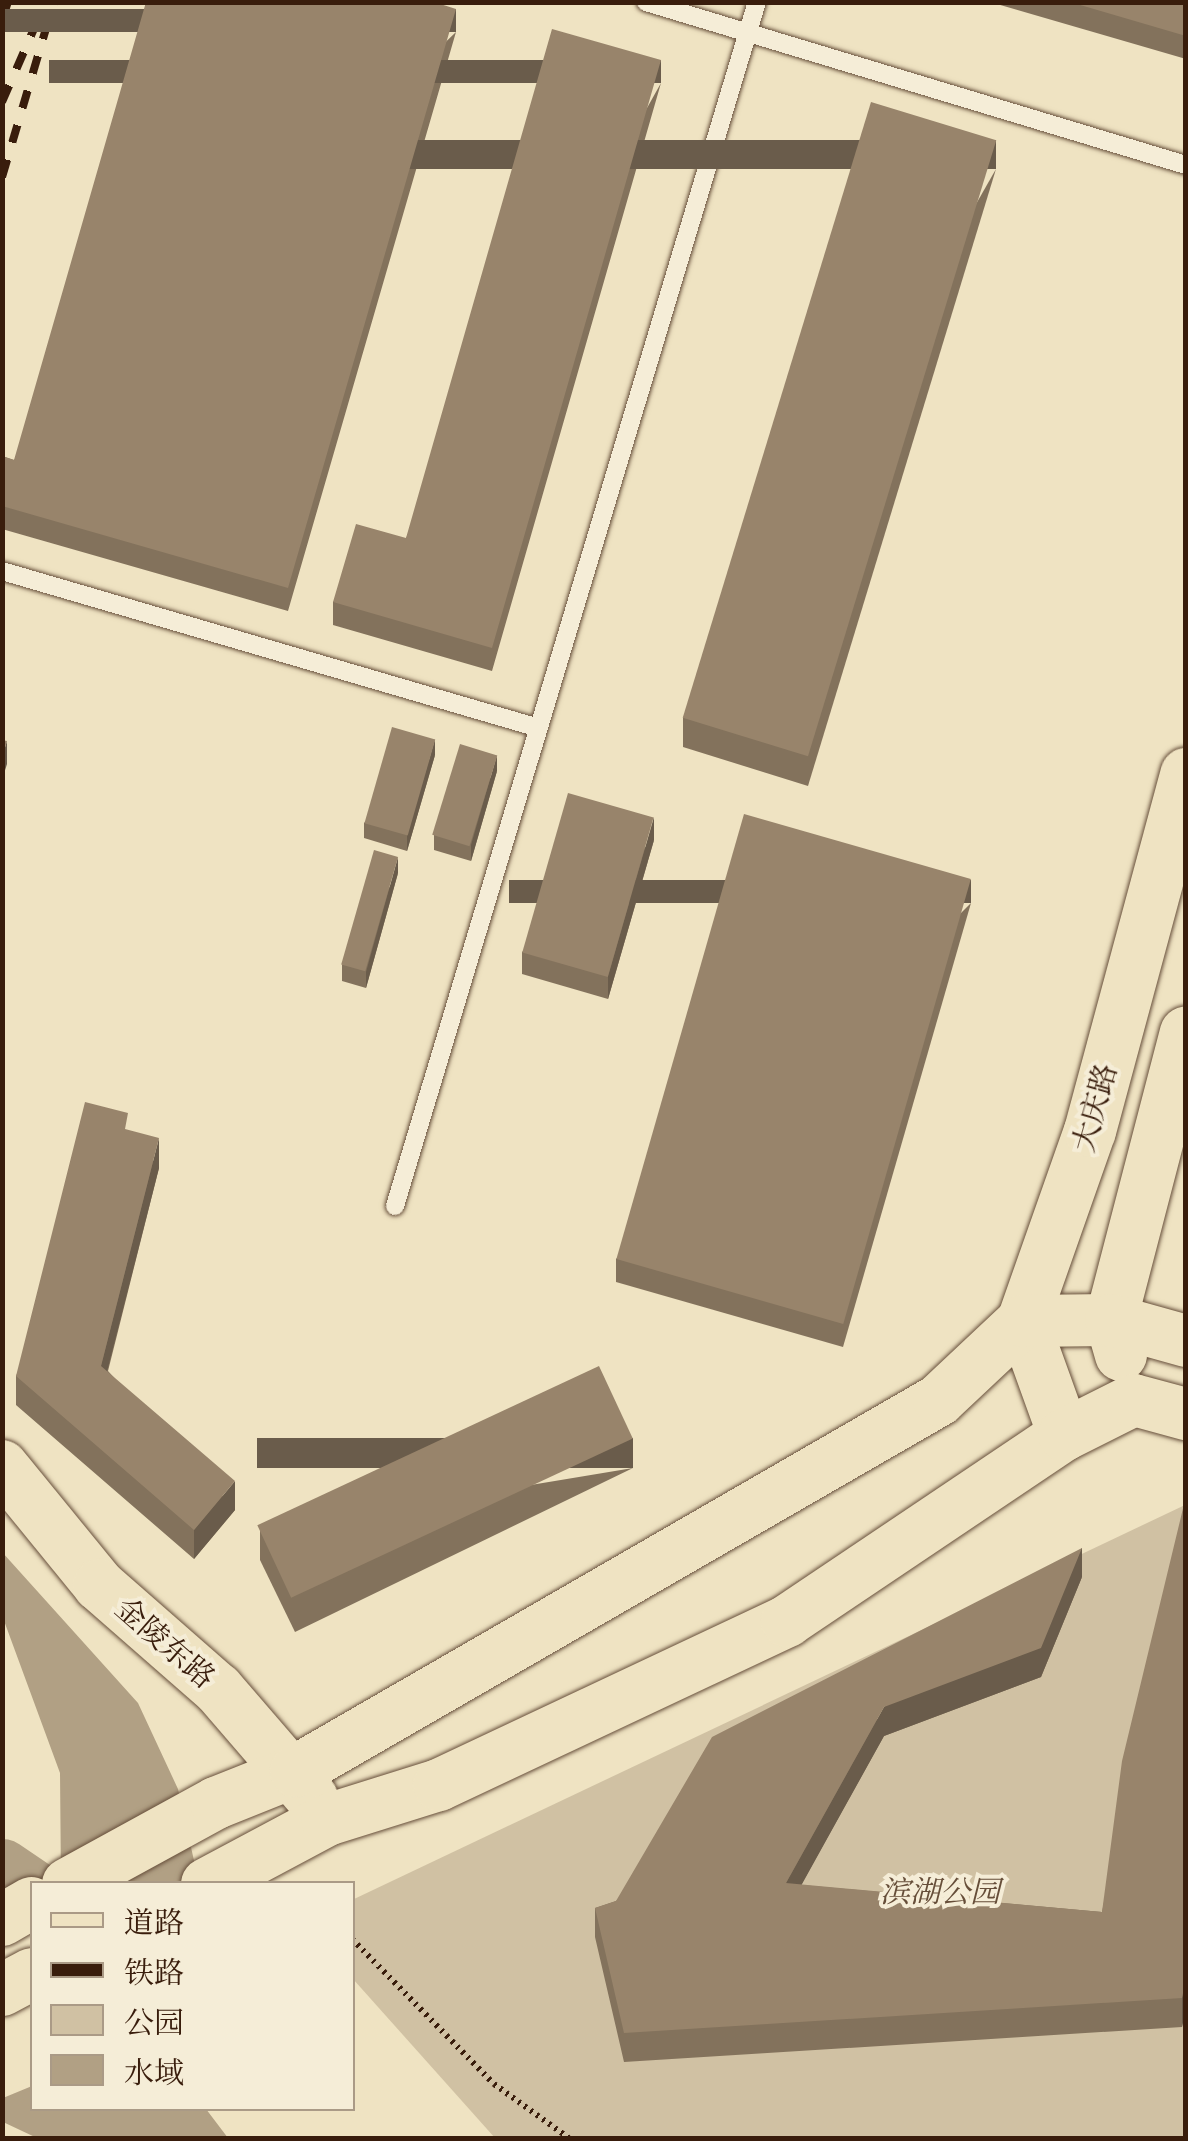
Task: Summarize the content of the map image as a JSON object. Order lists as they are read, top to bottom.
{
  "streets": {
    "main road": ["大庆路", "金陵东路"]
  },
  "parks": ["滨湖公园"],
  "legend": [
    "道路",
    "铁路",
    "公园",
    "水域"
  ]
}
